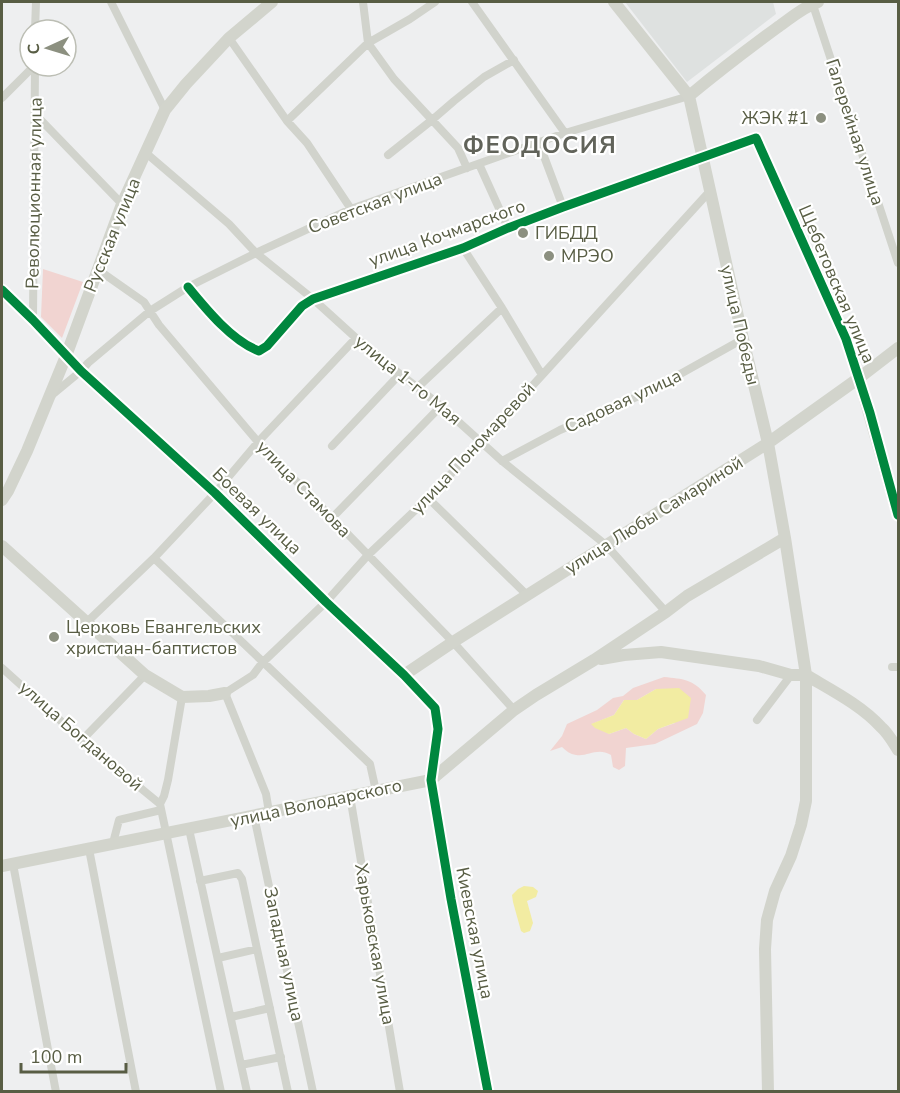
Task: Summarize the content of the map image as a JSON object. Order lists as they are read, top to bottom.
{
  "streets": {
    "main road": [
      "Советская улица",
      "Русская улица",
      "Щебетовская улица",
      "улица Победы",
      "Боевая улица",
      "улица Любы Самариной",
      "улица Володарского"
    ],
    "street": [
      "Галерейная улица",
      "Революционная улица",
      "улица Кочмарского",
      "улица 1-го Мая",
      "Садовая улица",
      "улица Пономаревой",
      "улица Стамова",
      "улица Богдановой",
      "Киевская улица",
      "Харьковская улица",
      "Западная улица"
    ]
  },
  "crossings": [
    ["Галерейная улица", "Советская улица"],
    ["Революционная улица", "Боевая улица"],
    ["Советская улица", "улица Кочмарского"],
    ["Советская улица", "Русская улица"],
    ["Советская улица", "улица Победы"],
    ["Советская улица", "улица 1-го Мая"],
    ["Советская улица", "улица Стамова"],
    ["Советская улица", "Боевая улица"],
    ["улица Кочмарского", "Щебетовская улица"],
    ["улица Кочмарского", "улица Победы"],
    ["улица Кочмарского", "улица 1-го Мая"],
    ["Русская улица", "улица 1-го Мая"],
    ["Русская улица", "улица Стамова"],
    ["Русская улица", "Боевая улица"],
    ["Щебетовская улица", "улица Любы Самариной"],
    ["улица Победы", "Садовая улица"],
    ["улица Победы", "улица Пономаревой"],
    ["улица Победы", "улица Любы Самариной"],
    ["улица Победы", "улица Володарского"],
    ["улица 1-го Мая", "Садовая улица"],
    ["улица 1-го Мая", "улица Пономаревой"],
    ["улица 1-го Мая", "улица Любы Самариной"],
    ["улица 1-го Мая", "улица Володарского"],
    ["улица Пономаревой", "улица Стамова"],
    ["улица Пономаревой", "Боевая улица"],
    ["улица Стамова", "улица Любы Самариной"],
    ["улица Стамова", "улица Володарского"],
    ["Боевая улица", "улица Любы Самариной"],
    ["Боевая улица", "улица Володарского"],
    ["Боевая улица", "Киевская улица"],
    ["улица Володарского", "Киевская улица"],
    ["улица Володарского", "Харьковская улица"],
    ["улица Володарского", "Западная улица"]
  ],
  "districts": ["ФЕОДОСИЯ"],
  "places": [
    "ЖЭК #1",
    "ГИБДД",
    "МРЭО",
    "Церковь Евангельских христиан-баптистов"
  ],
  "scale_bar": "100 m",
  "north": "left"
}
